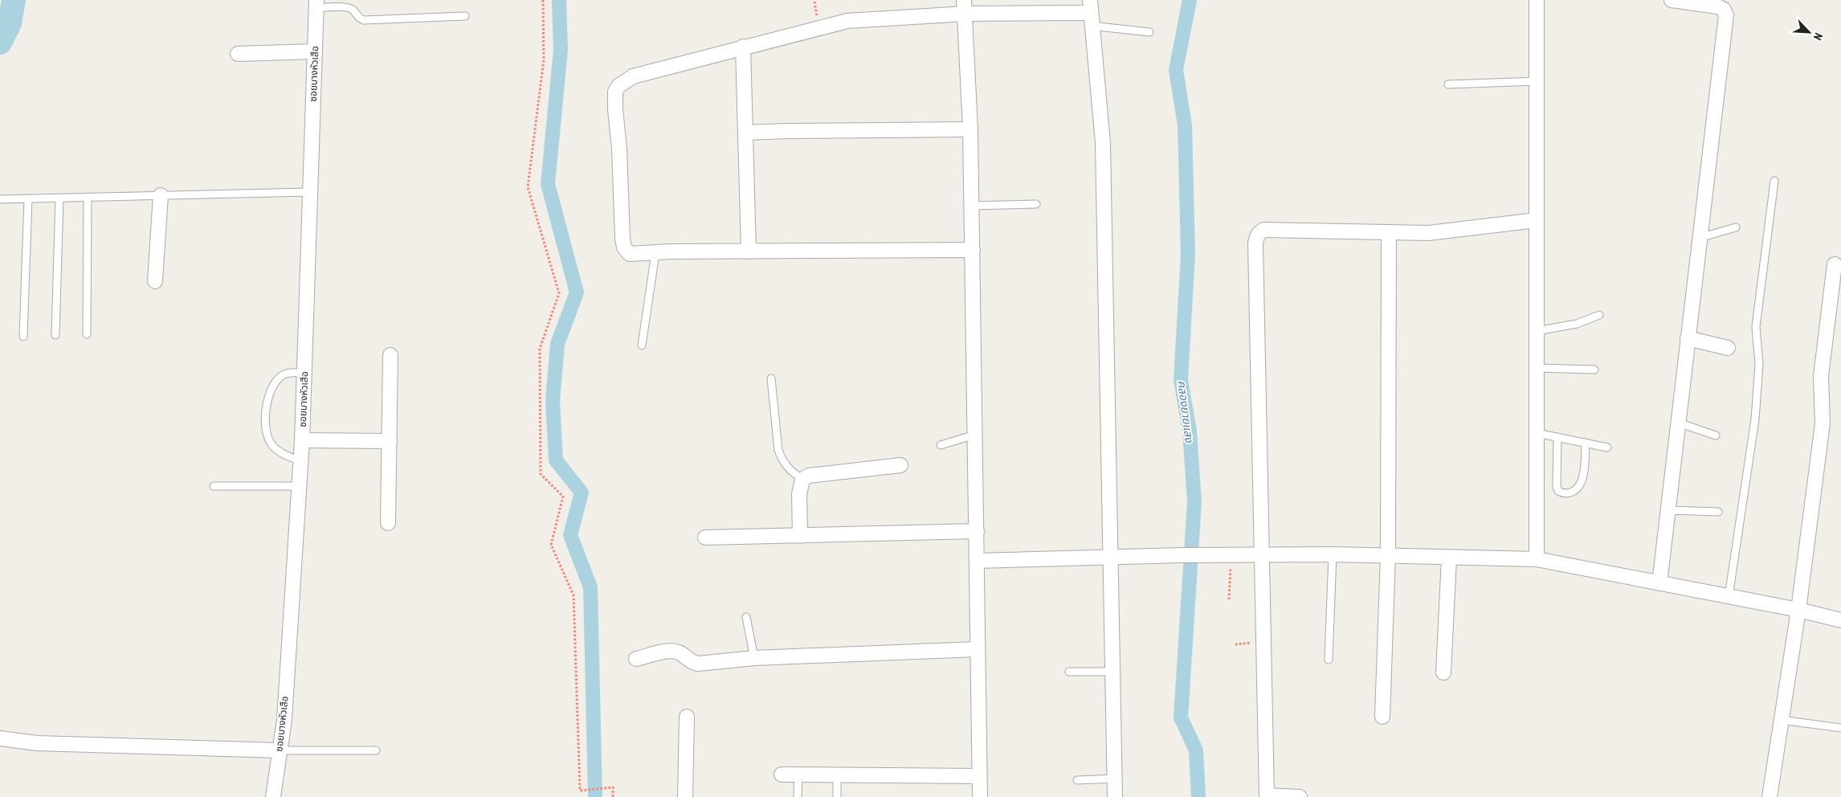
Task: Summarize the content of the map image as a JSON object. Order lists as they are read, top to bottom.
{
  "streets": {
    "street": ["ซอยบางหัวเสือ"]
  },
  "water": ["คลองยายแสง"],
  "north": "bottom right"
}
